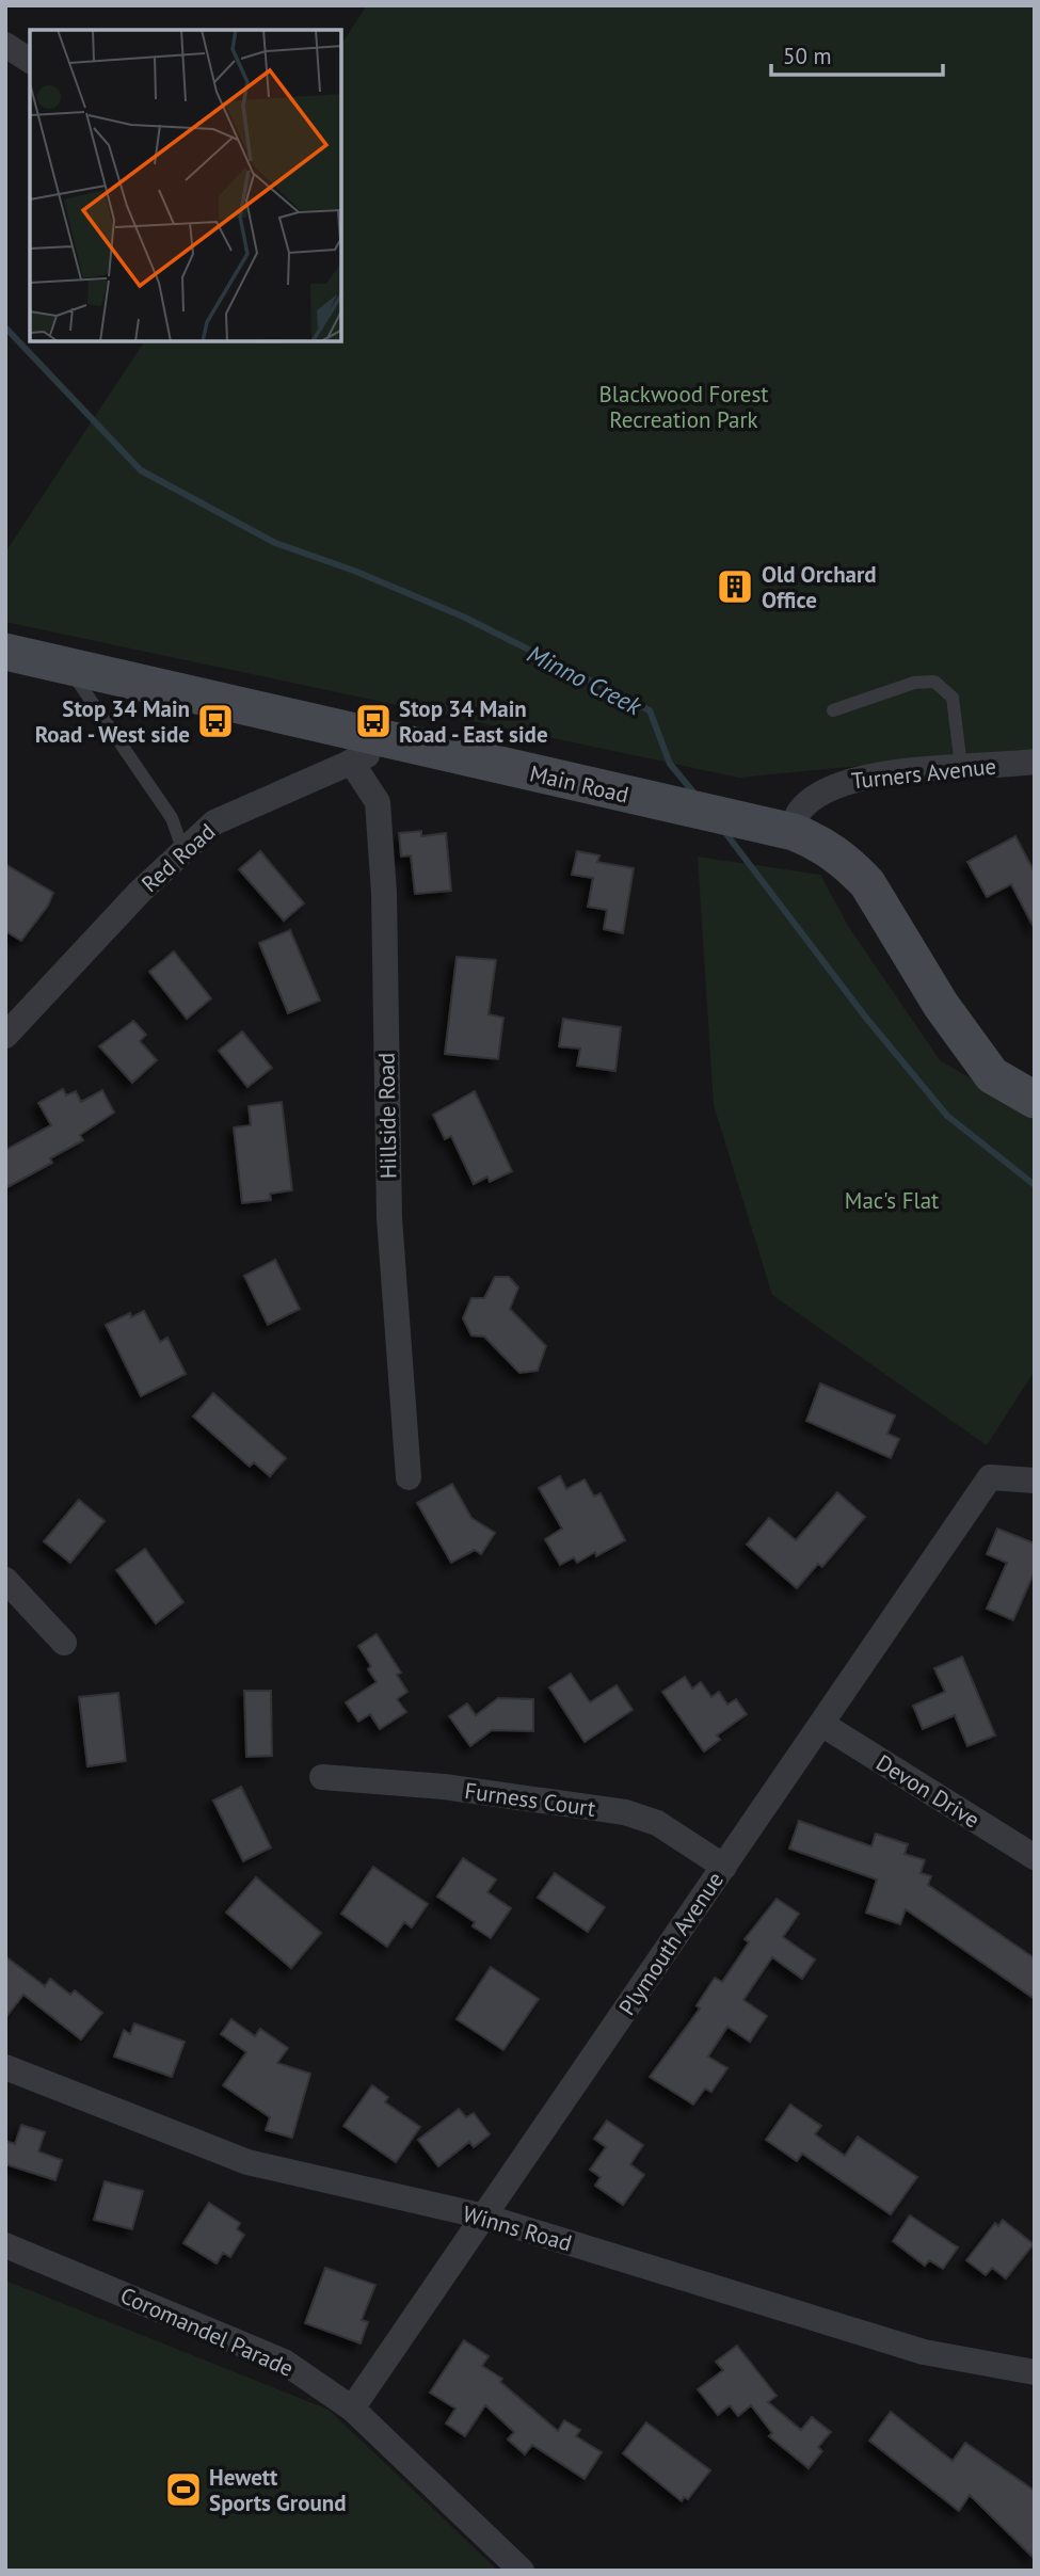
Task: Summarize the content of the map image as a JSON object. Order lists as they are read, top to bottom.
{
  "streets": {
    "main road": ["Main Road"],
    "street": [
      "Turners Avenue",
      "Red Road",
      "Hillside Road",
      "Devon Drive",
      "Furness Court",
      "Plymouth Avenue",
      "Winns Road",
      "Coromandel Parade"
    ]
  },
  "crossings": [
    ["Turners Avenue", "Main Road"],
    ["Main Road", "Red Road"],
    ["Red Road", "Hillside Road"],
    ["Devon Drive", "Plymouth Avenue"],
    ["Furness Court", "Plymouth Avenue"],
    ["Plymouth Avenue", "Winns Road"],
    ["Plymouth Avenue", "Coromandel Parade"]
  ],
  "water": ["Minno Creek"],
  "parks": ["Blackwood Forest Recreation Park", "Mac's Flat"],
  "places": {
    "building": ["Old Orchard Office"],
    "bus stop": ["Stop 34 Main Road - West side", "Stop 34 Main Road - East side"],
    "sports": ["Hewett Sports Ground"]
  },
  "scale_bar": "50 m"
}
